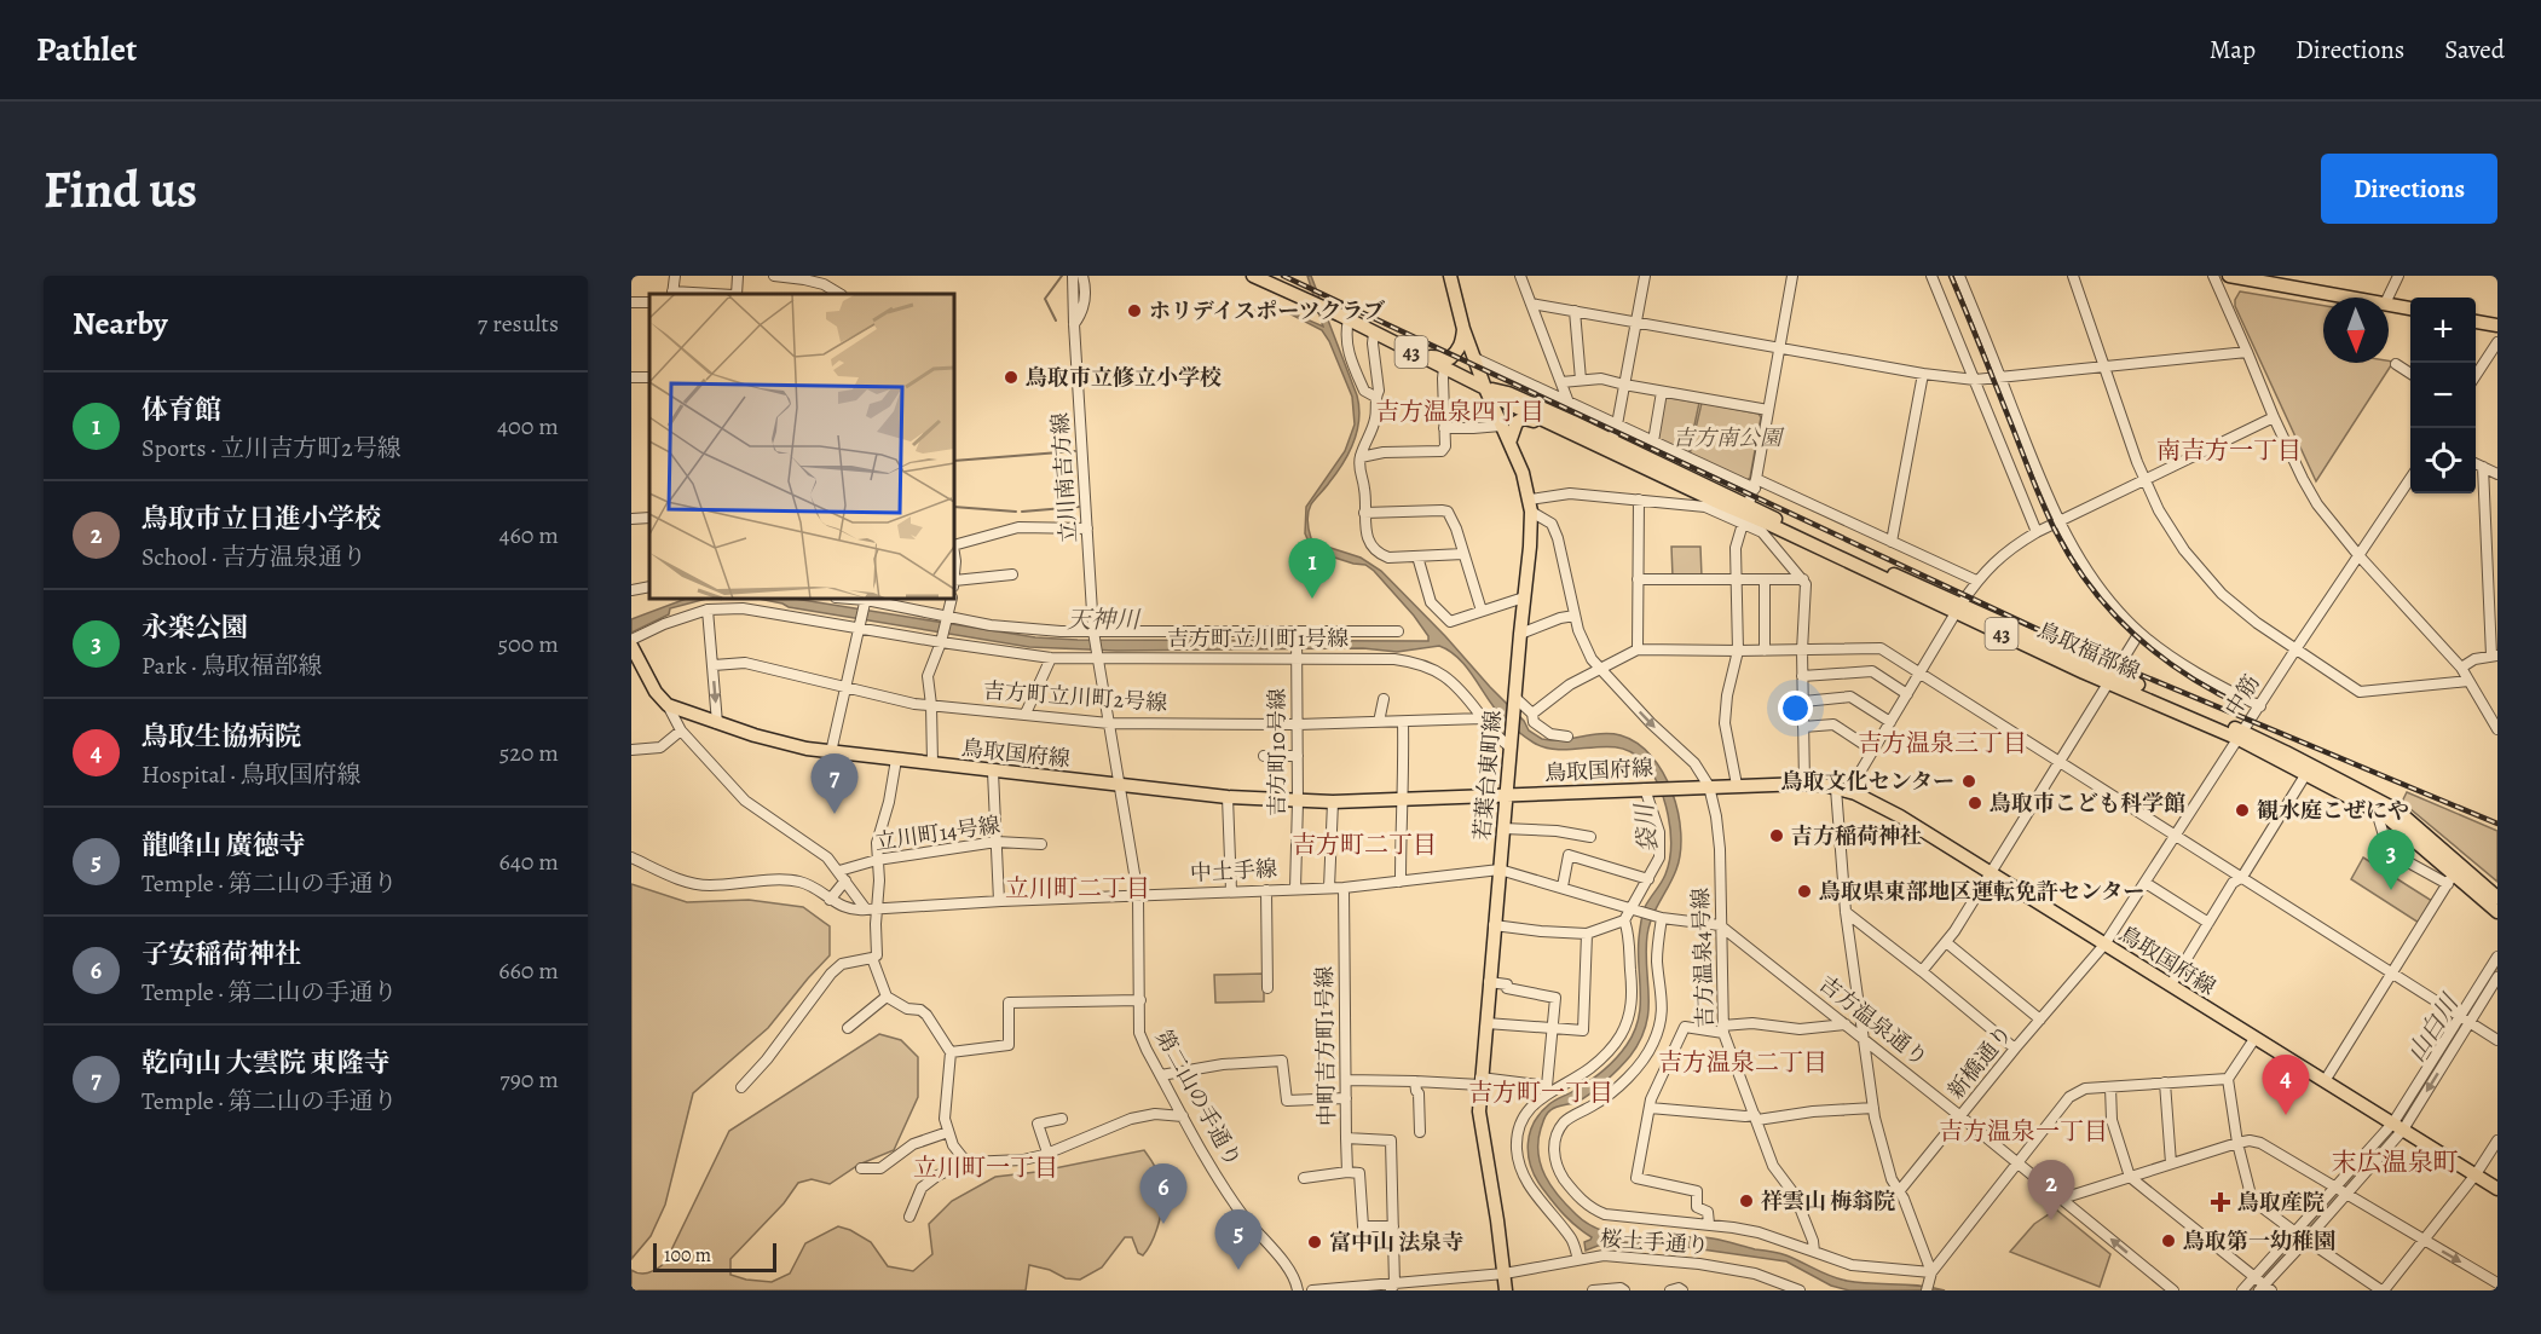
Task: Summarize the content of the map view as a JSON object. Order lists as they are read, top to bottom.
{
  "streets": {
    "main road": [
      "43",
      "鳥取福部線",
      "鳥取国府線",
      "若葉台東町線"
    ],
    "street": [
      "立川南吉方線",
      "吉方町立川町1号線",
      "中筋",
      "吉方町立川町2号線",
      "吉方町10号線",
      "立川町14号線",
      "中土手線",
      "吉方温泉4号線",
      "吉方温泉通り",
      "中町吉方町1号線",
      "新橋通り",
      "第二山の手通り",
      "桜土手通り"
    ]
  },
  "crossings": [
    ["立川南吉方線", "吉方町立川町1号線"],
    ["吉方町立川町1号線", "吉方町立川町2号線"],
    ["吉方町立川町1号線", "吉方町10号線"],
    ["吉方町立川町1号線", "若葉台東町線"],
    ["鳥取福部線", "中筋"],
    ["鳥取福部線", "若葉台東町線"],
    ["中筋", "鳥取国府線"],
    ["中筋", "新橋通り"],
    ["吉方町立川町2号線", "吉方町10号線"],
    ["吉方町10号線", "鳥取国府線"],
    ["吉方町10号線", "中土手線"],
    ["鳥取国府線", "若葉台東町線"],
    ["鳥取国府線", "吉方温泉4号線"],
    ["鳥取国府線", "新橋通り"],
    ["鳥取国府線", "第二山の手通り"],
    ["若葉台東町線", "中土手線"],
    ["若葉台東町線", "桜土手通り"],
    ["中土手線", "中町吉方町1号線"],
    ["中土手線", "第二山の手通り"],
    ["吉方温泉4号線", "吉方温泉通り"],
    ["吉方温泉通り", "新橋通り"],
    ["中町吉方町1号線", "桜土手通り"]
  ],
  "districts": [
    "吉方温泉四丁目",
    "南吉方一丁目",
    "吉方温泉三丁目",
    "吉方町二丁目",
    "立川町二丁目",
    "吉方温泉二丁目",
    "吉方町一丁目",
    "吉方温泉一丁目",
    "末広温泉町",
    "立川町一丁目"
  ],
  "water": ["天神川", "袋川", "山白川"],
  "parks": ["吉方南公園"],
  "places": {
    "other": [
      "ホリデイスポーツクラブ",
      "鳥取市立修立小学校",
      "鳥取文化センター",
      "鳥取市こども科学館",
      "観水庭こぜにや",
      "吉方稲荷神社",
      "鳥取県東部地区運転免許センター",
      "祥雲山 梅翁院",
      "鳥取第一幼稚園",
      "富中山 法泉寺"
    ],
    "health": ["鳥取産院"]
  },
  "scale_bar": "100 m",
  "north": "bottom",
  "page": {
    "header": "Pathlet",
    "nav": ["Map", "Directions", "Saved"],
    "buttons": "Directions",
    "title": "Find us",
    "heading": ["Nearby", "7 results"],
    "map_buttons": ["+", "−"],
    "list": [
      {
        "mark": "1",
        "name": "体育館",
        "note": "Sports · 立川吉方町2号線",
        "value": "400 m"
      },
      {
        "mark": "2",
        "name": "鳥取市立日進小学校",
        "note": "School · 吉方温泉通り",
        "value": "460 m"
      },
      {
        "mark": "3",
        "name": "永楽公園",
        "note": "Park · 鳥取福部線",
        "value": "500 m"
      },
      {
        "mark": "4",
        "name": "鳥取生協病院",
        "note": "Hospital · 鳥取国府線",
        "value": "520 m"
      },
      {
        "mark": "5",
        "name": "龍峰山 廣徳寺",
        "note": "Temple · 第二山の手通り",
        "value": "640 m"
      },
      {
        "mark": "6",
        "name": "子安稲荷神社",
        "note": "Temple · 第二山の手通り",
        "value": "660 m"
      },
      {
        "mark": "7",
        "name": "乾向山 大雲院 東隆寺",
        "note": "Temple · 第二山の手通り",
        "value": "790 m"
      }
    ],
    "pins": [
      "1",
      "7",
      "3",
      "4",
      "2",
      "6",
      "5"
    ],
    "scale": "100 m"
  }
}
